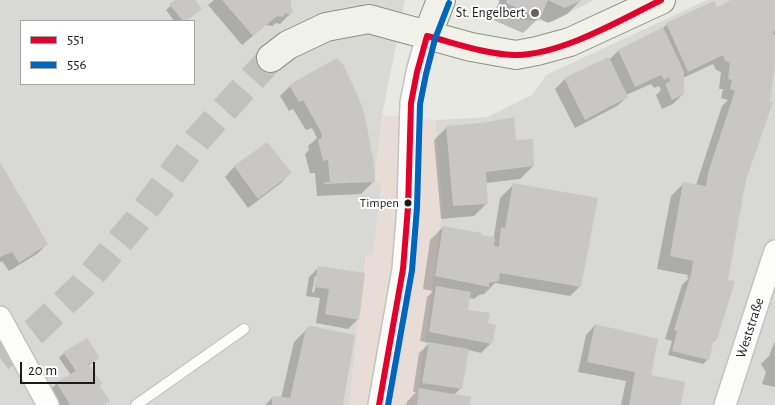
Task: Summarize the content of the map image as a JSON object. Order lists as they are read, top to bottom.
{
  "streets": {
    "street": ["Weststraße"]
  },
  "places": ["St. Engelbert", "Timpen"],
  "lines": ["transit line 551", "transit line 556"],
  "legend": ["551", "556"],
  "scale_bar": "20 m"
}
